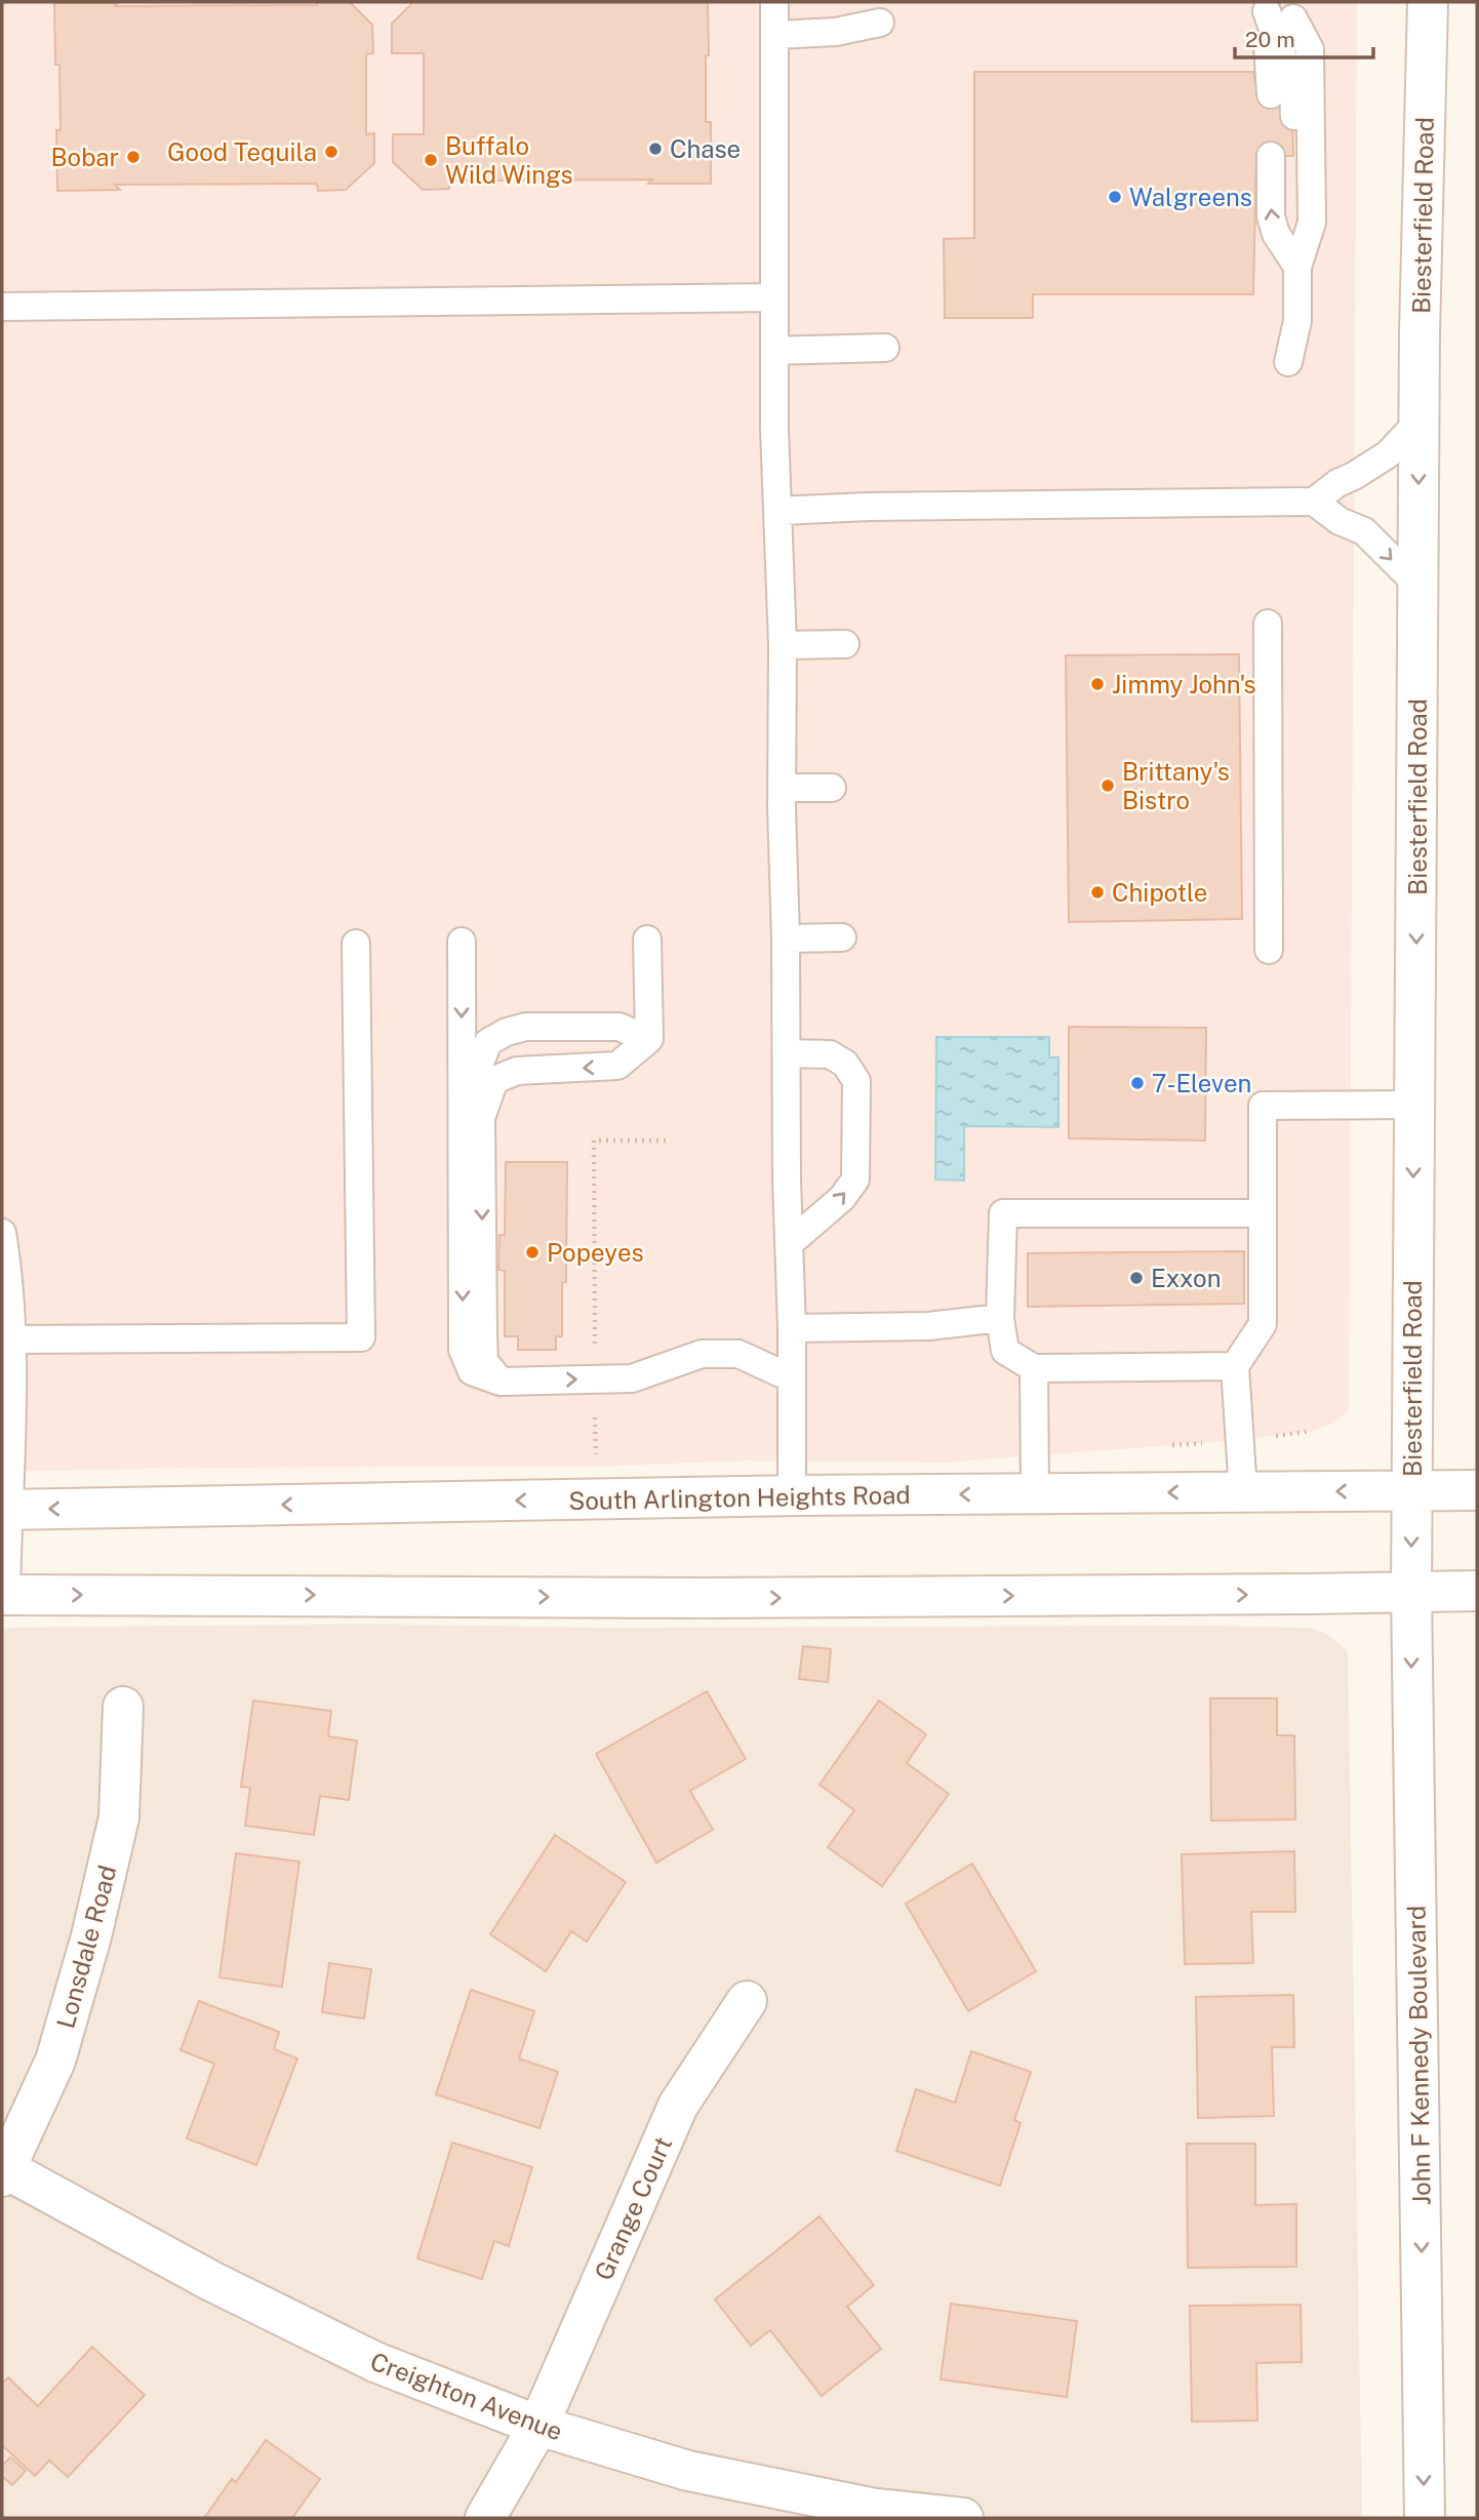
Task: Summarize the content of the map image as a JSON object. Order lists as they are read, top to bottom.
{
  "streets": {
    "main road": [
      "Biesterfield Road",
      "South Arlington Heights Road",
      "Lonsdale Road",
      "John F Kennedy Boulevard",
      "Grange Court",
      "Creighton Avenue"
    ]
  },
  "crossings": [
    ["Biesterfield Road", "South Arlington Heights Road"],
    ["Biesterfield Road", "John F Kennedy Boulevard"],
    ["Lonsdale Road", "Creighton Avenue"],
    ["Grange Court", "Creighton Avenue"]
  ],
  "one_way": ["Biesterfield Road", "John F Kennedy Boulevard"],
  "places": [
    "Chase",
    "Good Tequila",
    "Bobar",
    "Buffalo Wild Wings",
    "Walgreens",
    "Jimmy John's",
    "Brittany's Bistro",
    "Chipotle",
    "7-Eleven",
    "Popeyes",
    "Exxon"
  ],
  "scale_bar": "20 m"
}
